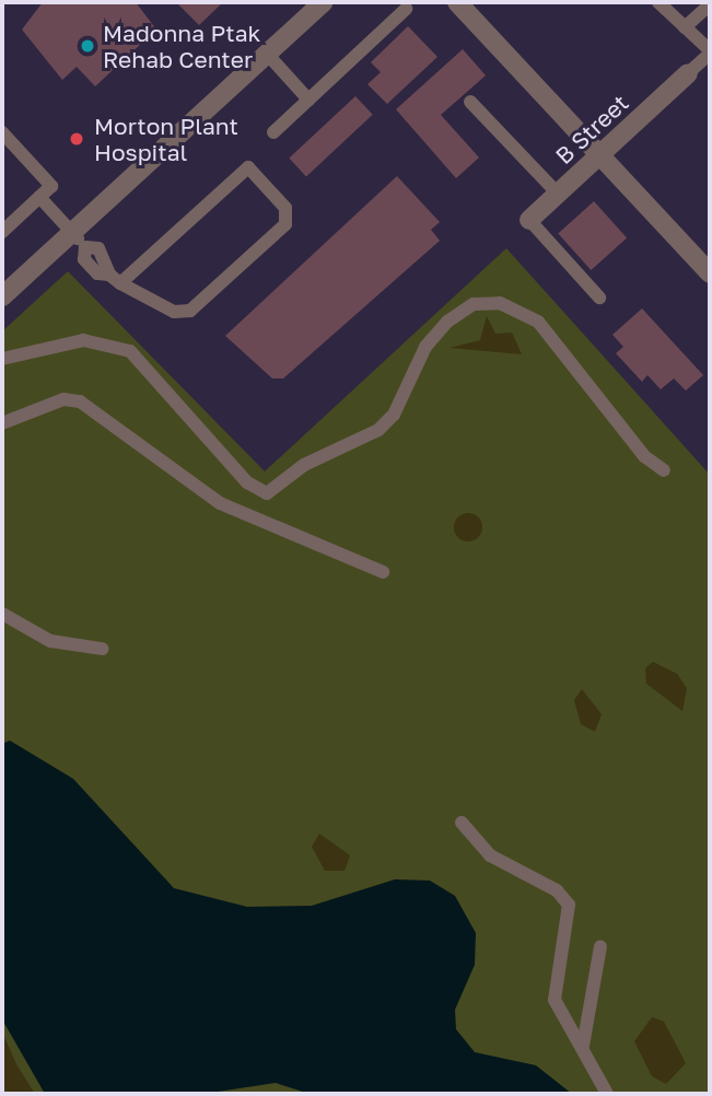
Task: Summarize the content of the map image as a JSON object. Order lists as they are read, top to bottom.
{
  "streets": {
    "street": ["B Street"]
  },
  "places": ["Madonna Ptak Rehab Center", "Morton Plant Hospital"]
}
